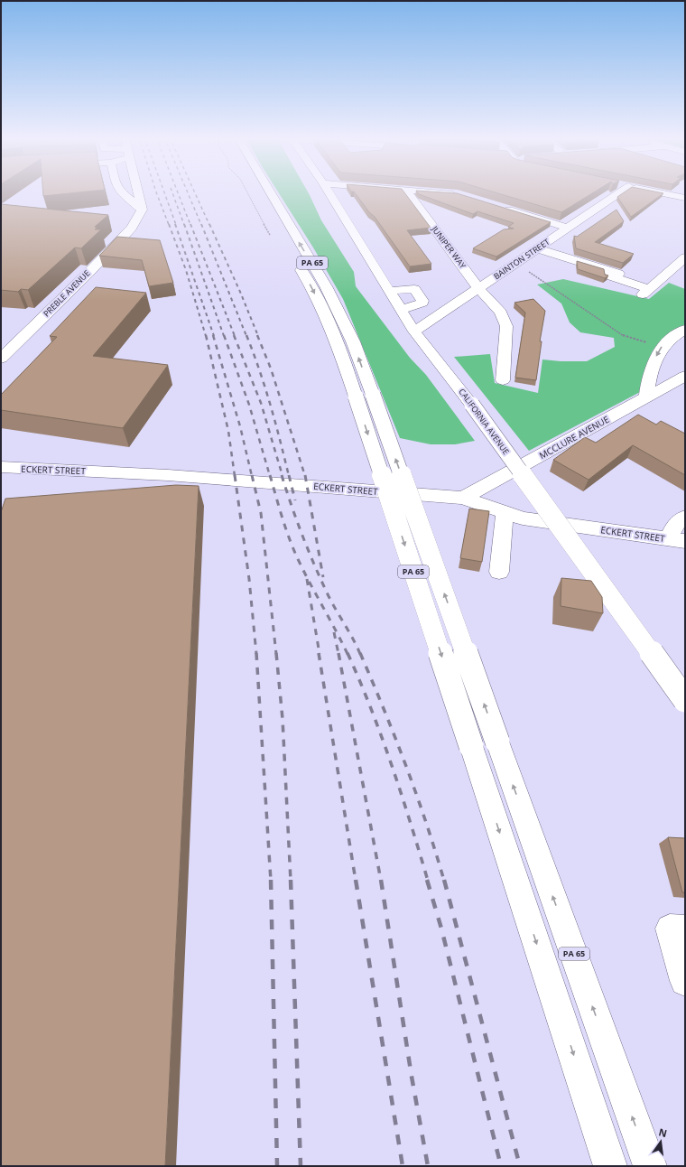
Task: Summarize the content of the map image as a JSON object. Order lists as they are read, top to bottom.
{
  "streets": {
    "main road": [
      "JUNIPER WAY",
      "BAINTON STREET",
      "PA 65",
      "PREBLE AVENUE",
      "CALIFORNIA AVENUE",
      "MCCLURE AVENUE",
      "ECKERT STREET"
    ]
  },
  "crossings": [
    ["JUNIPER WAY", "BAINTON STREET"],
    ["BAINTON STREET", "CALIFORNIA AVENUE"],
    ["MCCLURE AVENUE", "ECKERT STREET"]
  ],
  "north": "top"
}
